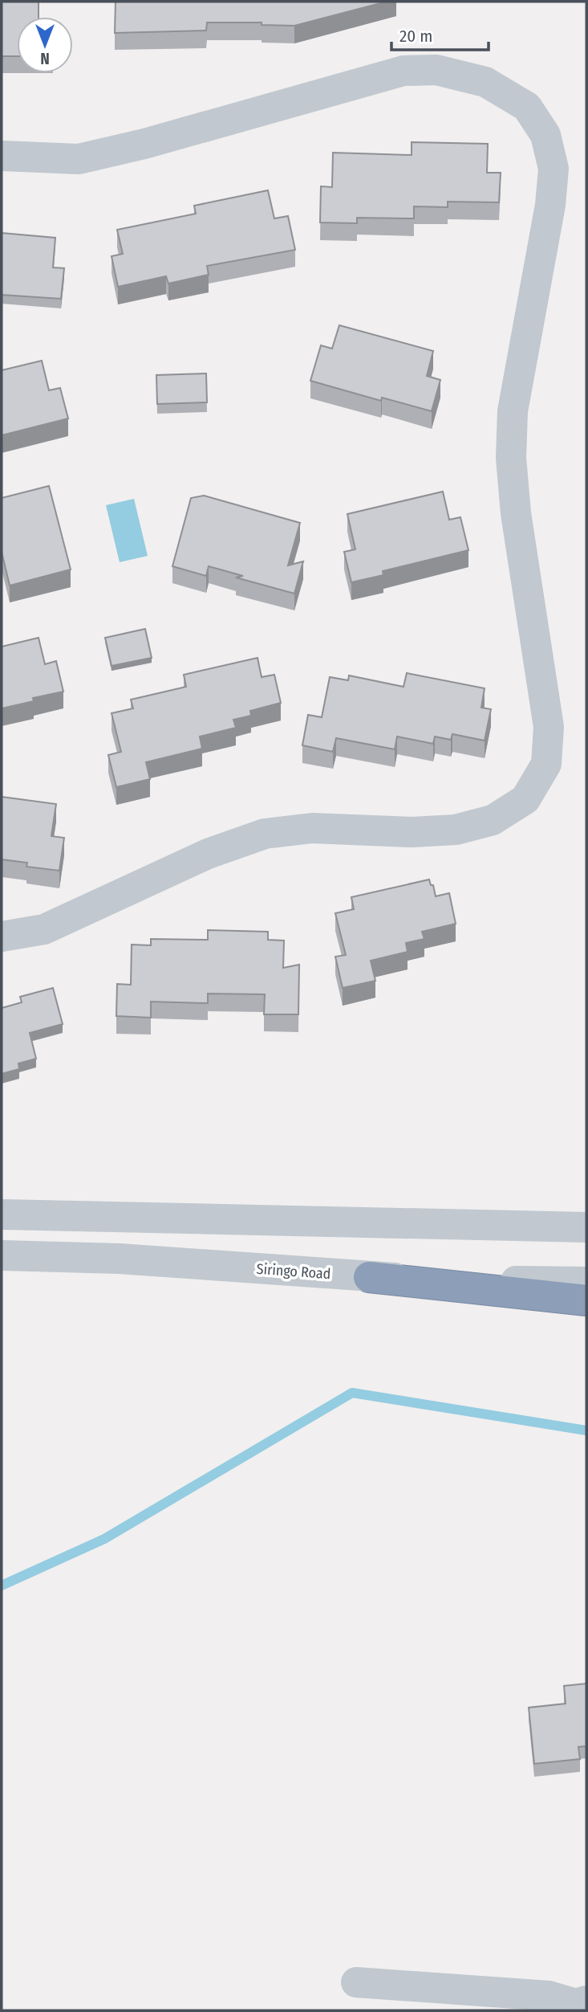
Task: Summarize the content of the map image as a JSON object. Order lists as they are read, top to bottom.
{
  "streets": {
    "street": ["Siringo Road"]
  },
  "scale_bar": "20 m",
  "north": "bottom"
}
